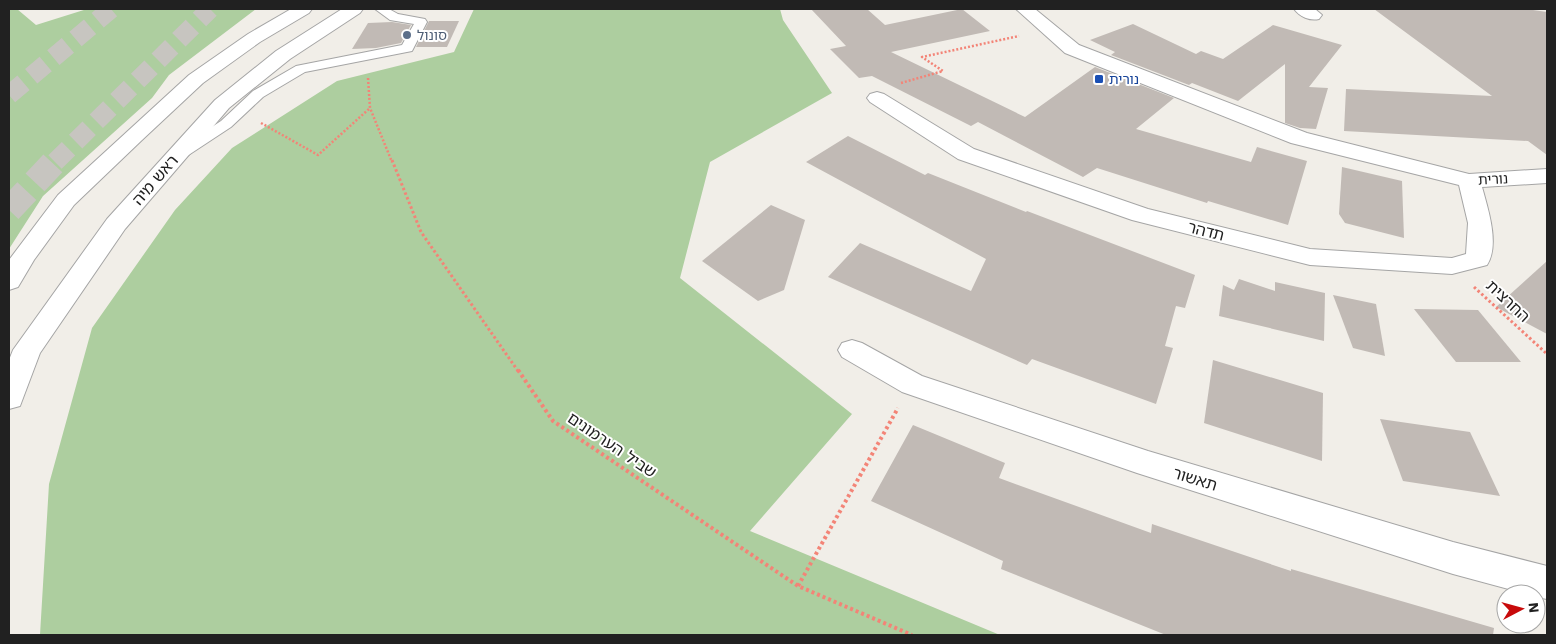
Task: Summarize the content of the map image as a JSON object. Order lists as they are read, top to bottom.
{
  "streets": {
    "street": [
      "נורית",
      "ראש מיה",
      "תדהר",
      "תאשור"
    ],
    "path": ["החרצית", "שביל הערמונים"]
  },
  "crossings": [
    ["נורית", "תדהר"],
    ["תדהר", "החרצית"]
  ],
  "places": {
    "other": ["סונול"],
    "transit": ["נורית"]
  },
  "north": "right"
}
